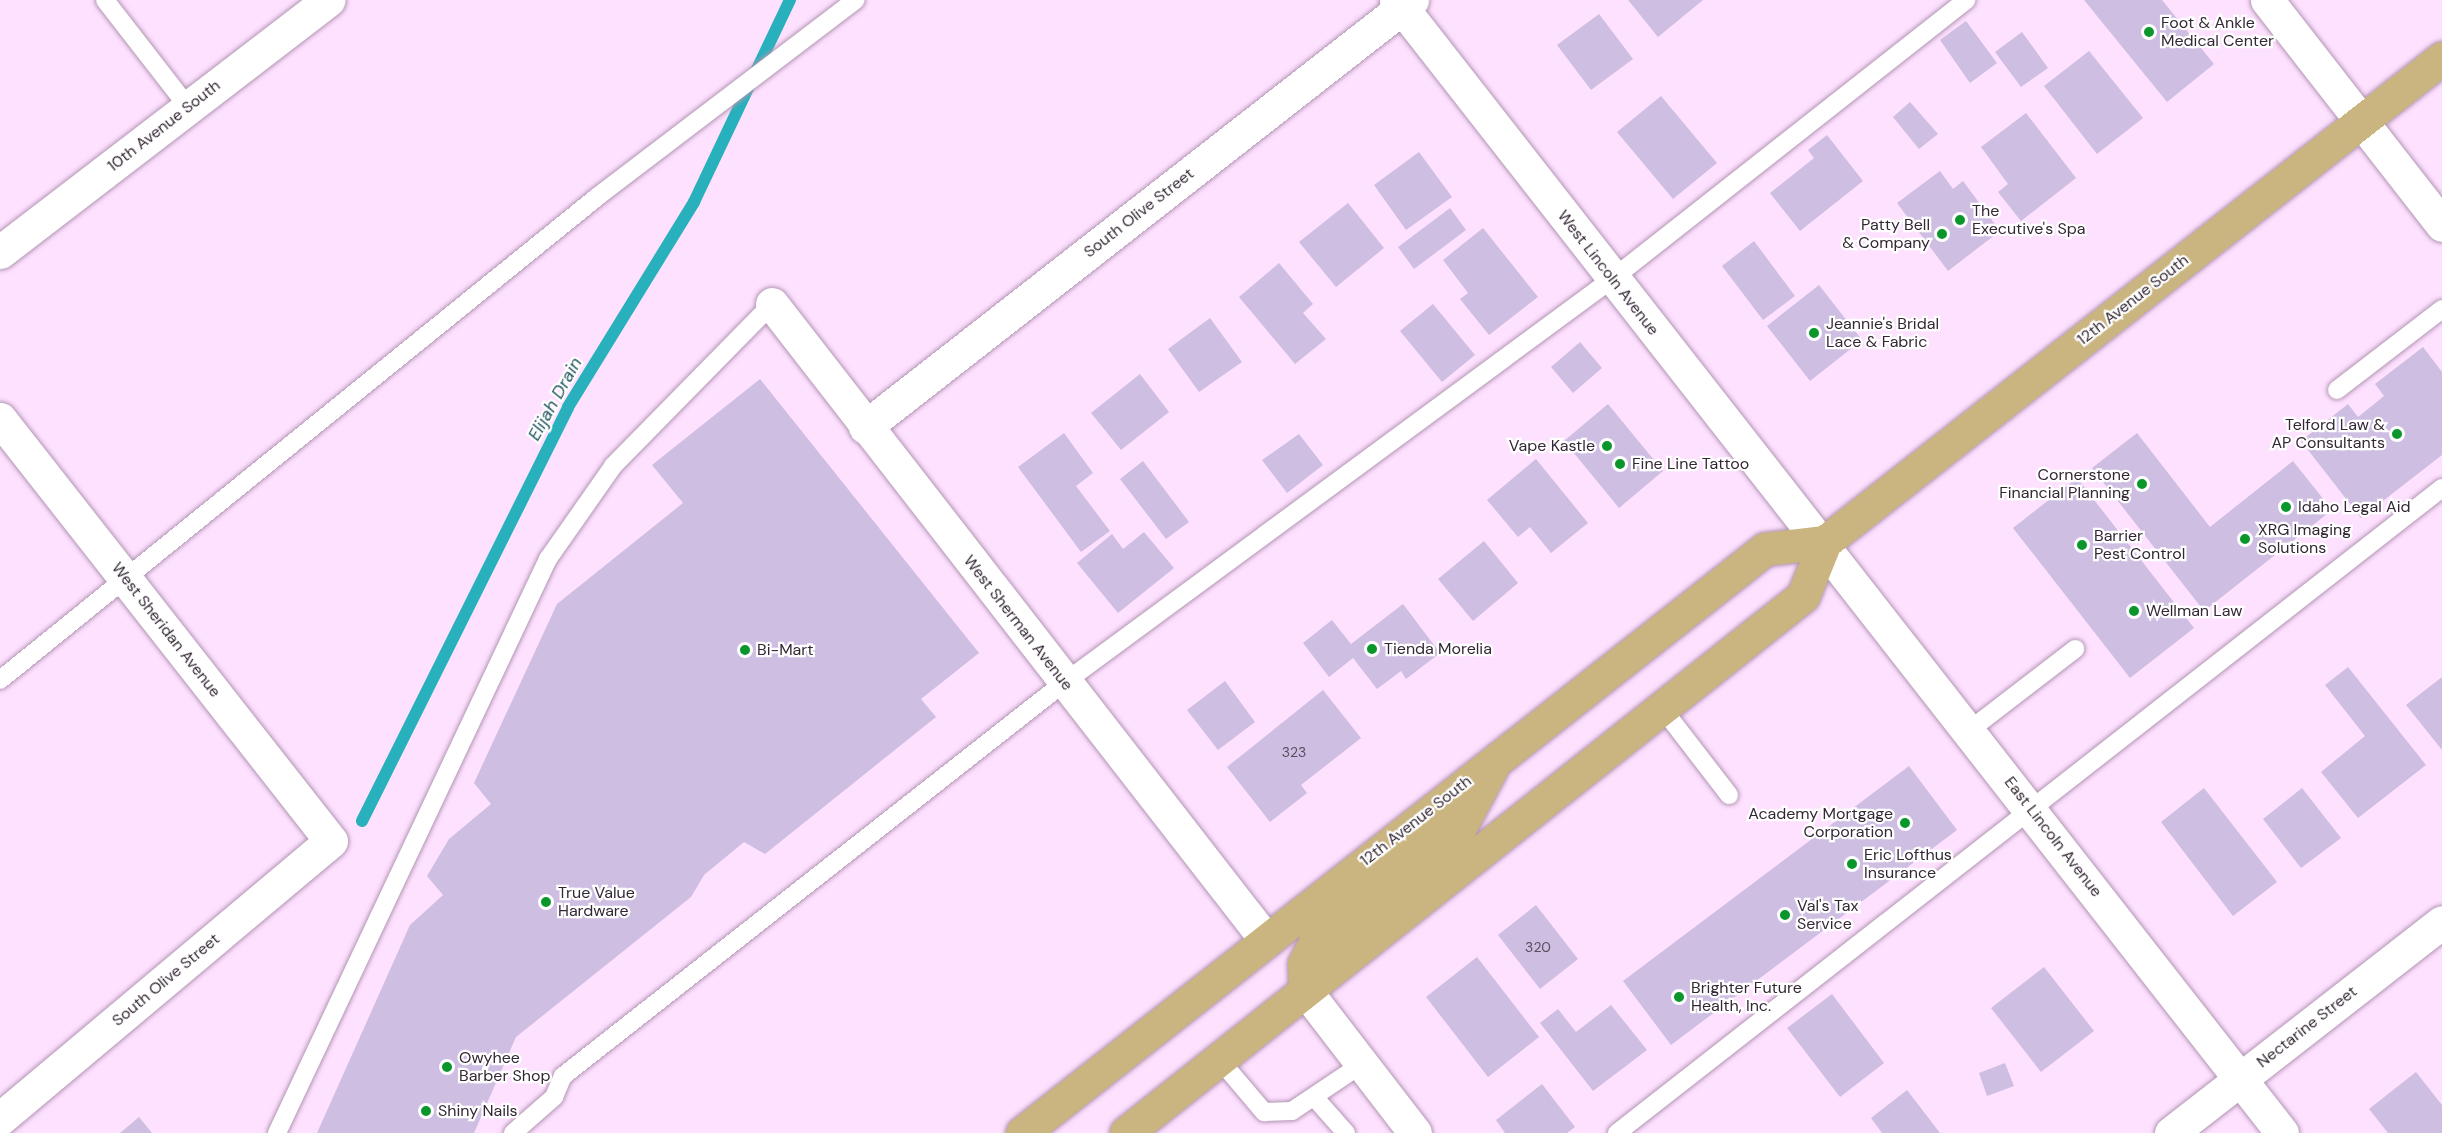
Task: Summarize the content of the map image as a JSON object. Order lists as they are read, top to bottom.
{
  "streets": {
    "main road": ["12th Avenue South"],
    "street": [
      "10th Avenue South",
      "South Olive Street",
      "West Lincoln Avenue",
      "West Sherman Avenue",
      "West Sheridan Avenue",
      "East Lincoln Avenue",
      "Nectarine Street"
    ]
  },
  "crossings": [
    ["South Olive Street", "West Lincoln Avenue"],
    ["South Olive Street", "West Sherman Avenue"],
    ["South Olive Street", "West Sheridan Avenue"],
    ["West Lincoln Avenue", "12th Avenue South"],
    ["West Lincoln Avenue", "East Lincoln Avenue"],
    ["12th Avenue South", "West Sherman Avenue"],
    ["12th Avenue South", "East Lincoln Avenue"],
    ["East Lincoln Avenue", "Nectarine Street"]
  ],
  "water": ["Elijah Drain"],
  "places": [
    "Foot & Ankle Medical Center",
    "The Executive's Spa",
    "Patty Bell & Company",
    "Jeannie's Bridal Lace & Fabric",
    "Telford Law & AP Consultants",
    "Vape Kastle",
    "Fine Line Tattoo",
    "Cornerstone Financial Planning",
    "Idaho Legal Aid",
    "XRG Imaging Solutions",
    "Barrier Pest Control",
    "Wellman Law",
    "Tienda Morelia",
    "Bi-Mart",
    "Academy Mortgage Corporation",
    "Eric Lofthus Insurance",
    "True Value Hardware",
    "Val's Tax Service",
    "Brighter Future Health, Inc.",
    "Owyhee Barber Shop",
    "Shiny Nails"
  ],
  "house_numbers": ["323", "320"]
}
